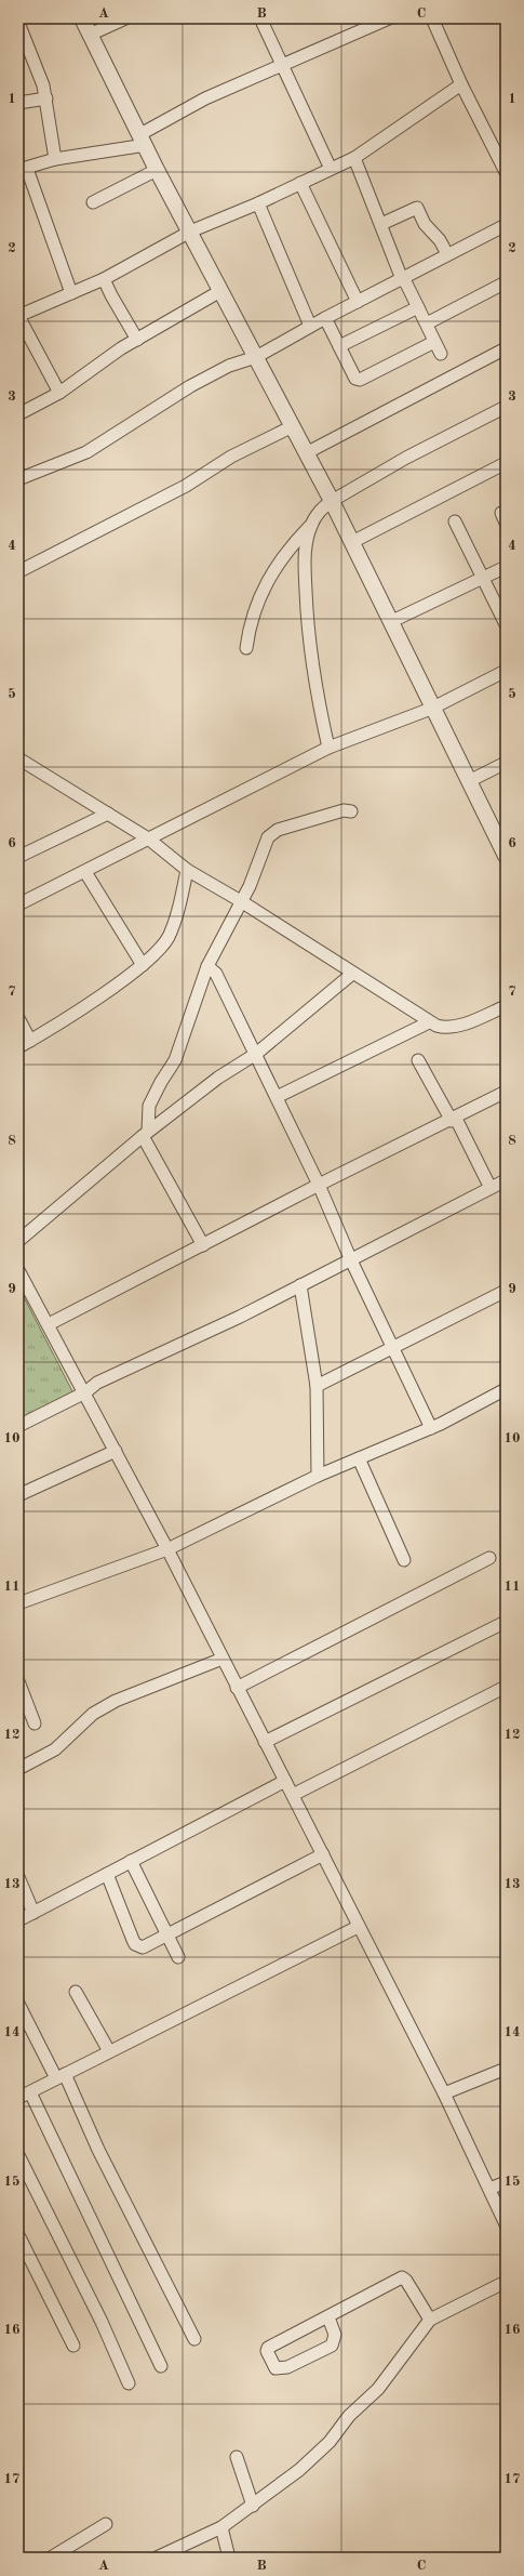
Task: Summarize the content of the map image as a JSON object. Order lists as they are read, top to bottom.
{
  "grid": {
    "columns": ["A", "B", "C"],
    "rows": [
      "1",
      "2",
      "3",
      "4",
      "5",
      "6",
      "7",
      "8",
      "9",
      "10",
      "11",
      "12",
      "13",
      "14",
      "15",
      "16",
      "17"
    ]
  }
}
